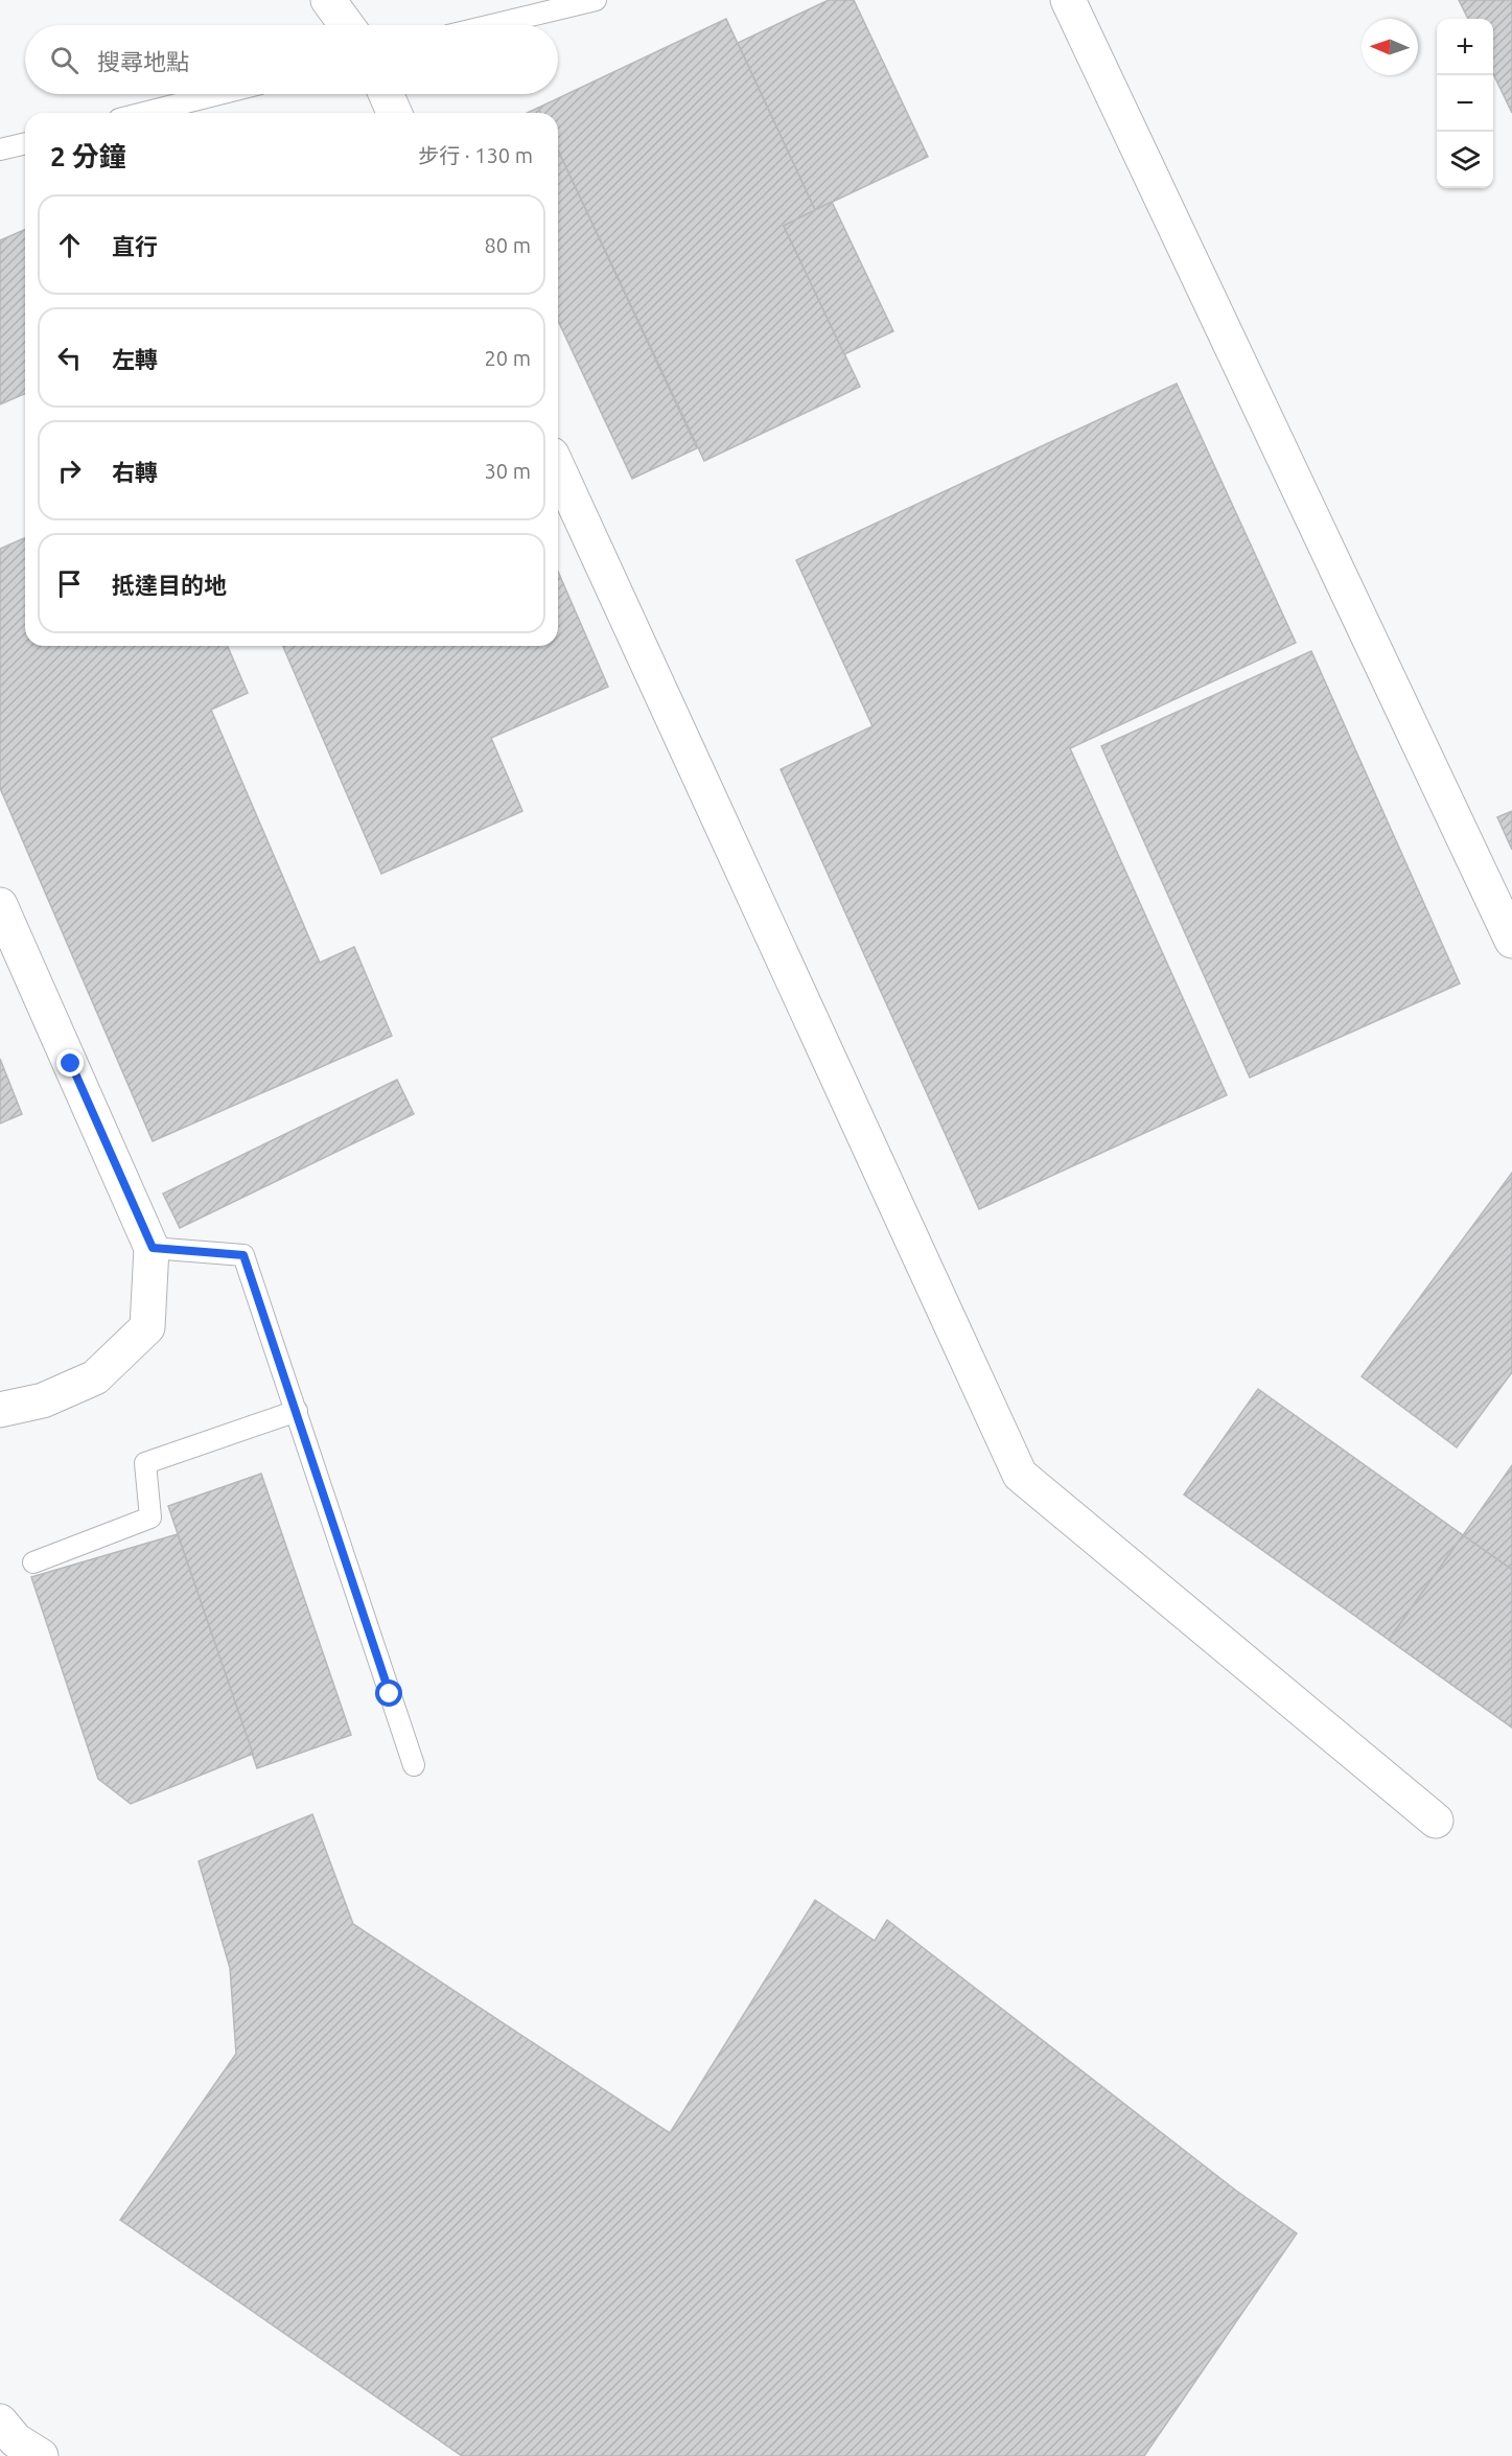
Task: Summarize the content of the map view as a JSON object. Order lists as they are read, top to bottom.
{
  "north": "left",
  "page": {
    "map_buttons": ["+", "−"],
    "search": "搜尋地點",
    "heading": ["2 分鐘", "步行 · 130 m"],
    "list": [
      ["直行", "80 m"],
      ["左轉", "20 m"],
      ["右轉", "30 m"],
      "抵達目的地"
    ]
  }
}
